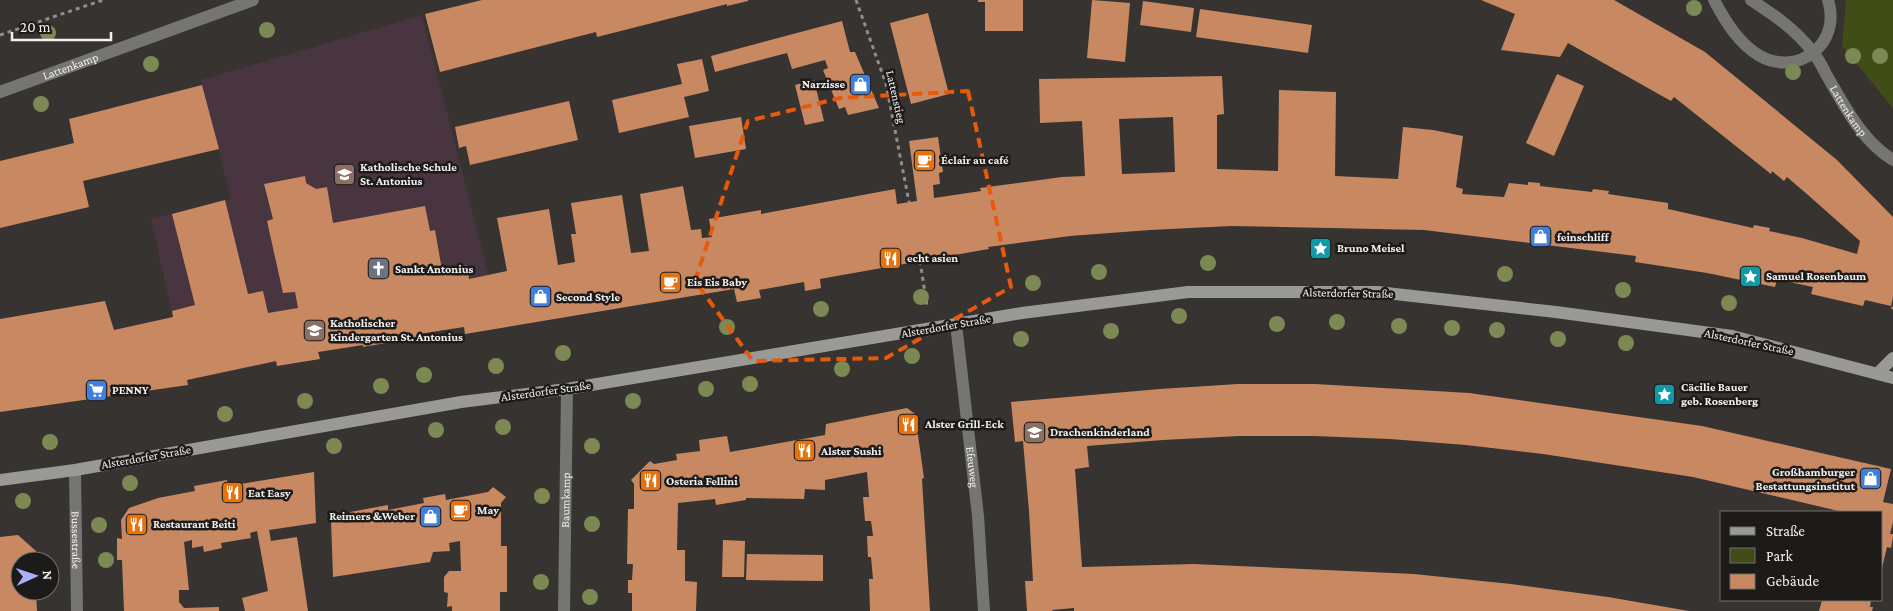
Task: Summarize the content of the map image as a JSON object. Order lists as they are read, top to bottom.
{
  "streets": {
    "street": [
      "Lattenkamp",
      "Alsterdorfer Straße",
      "Efeuweg",
      "Baumkamp",
      "Bussestraße"
    ],
    "path": ["Lattenstieg"]
  },
  "crossings": [
    ["Alsterdorfer Straße", "Efeuweg"],
    ["Alsterdorfer Straße", "Baumkamp"],
    ["Alsterdorfer Straße", "Bussestraße"]
  ],
  "places": {
    "shop": [
      "Narzisse",
      "feinschliff",
      "Second Style",
      "Großhamburger Bestattungsinstitut",
      "Reimers &Weber"
    ],
    "cafe": ["Éclair au café", "Eis Eis Baby", "May"],
    "school or university": ["Katholische Schule St. Antonius", "Katholischer Kindergarten St. Antonius", "Drachenkinderland"],
    "place": ["Bruno Meisel", "Samuel Rosenbaum", "Cäcilie Bauer geb. Rosenberg"],
    "restaurant": [
      "echt asien",
      "Alster Grill-Eck",
      "Alster Sushi",
      "Osteria Fellini",
      "Eat Easy",
      "Restaurant Beiti"
    ],
    "church": ["Sankt Antonius"],
    "supermarket": ["PENNY"]
  },
  "legend": ["Straße", "Park", "Gebäude"],
  "scale_bar": "20 m",
  "north": "right"
}
